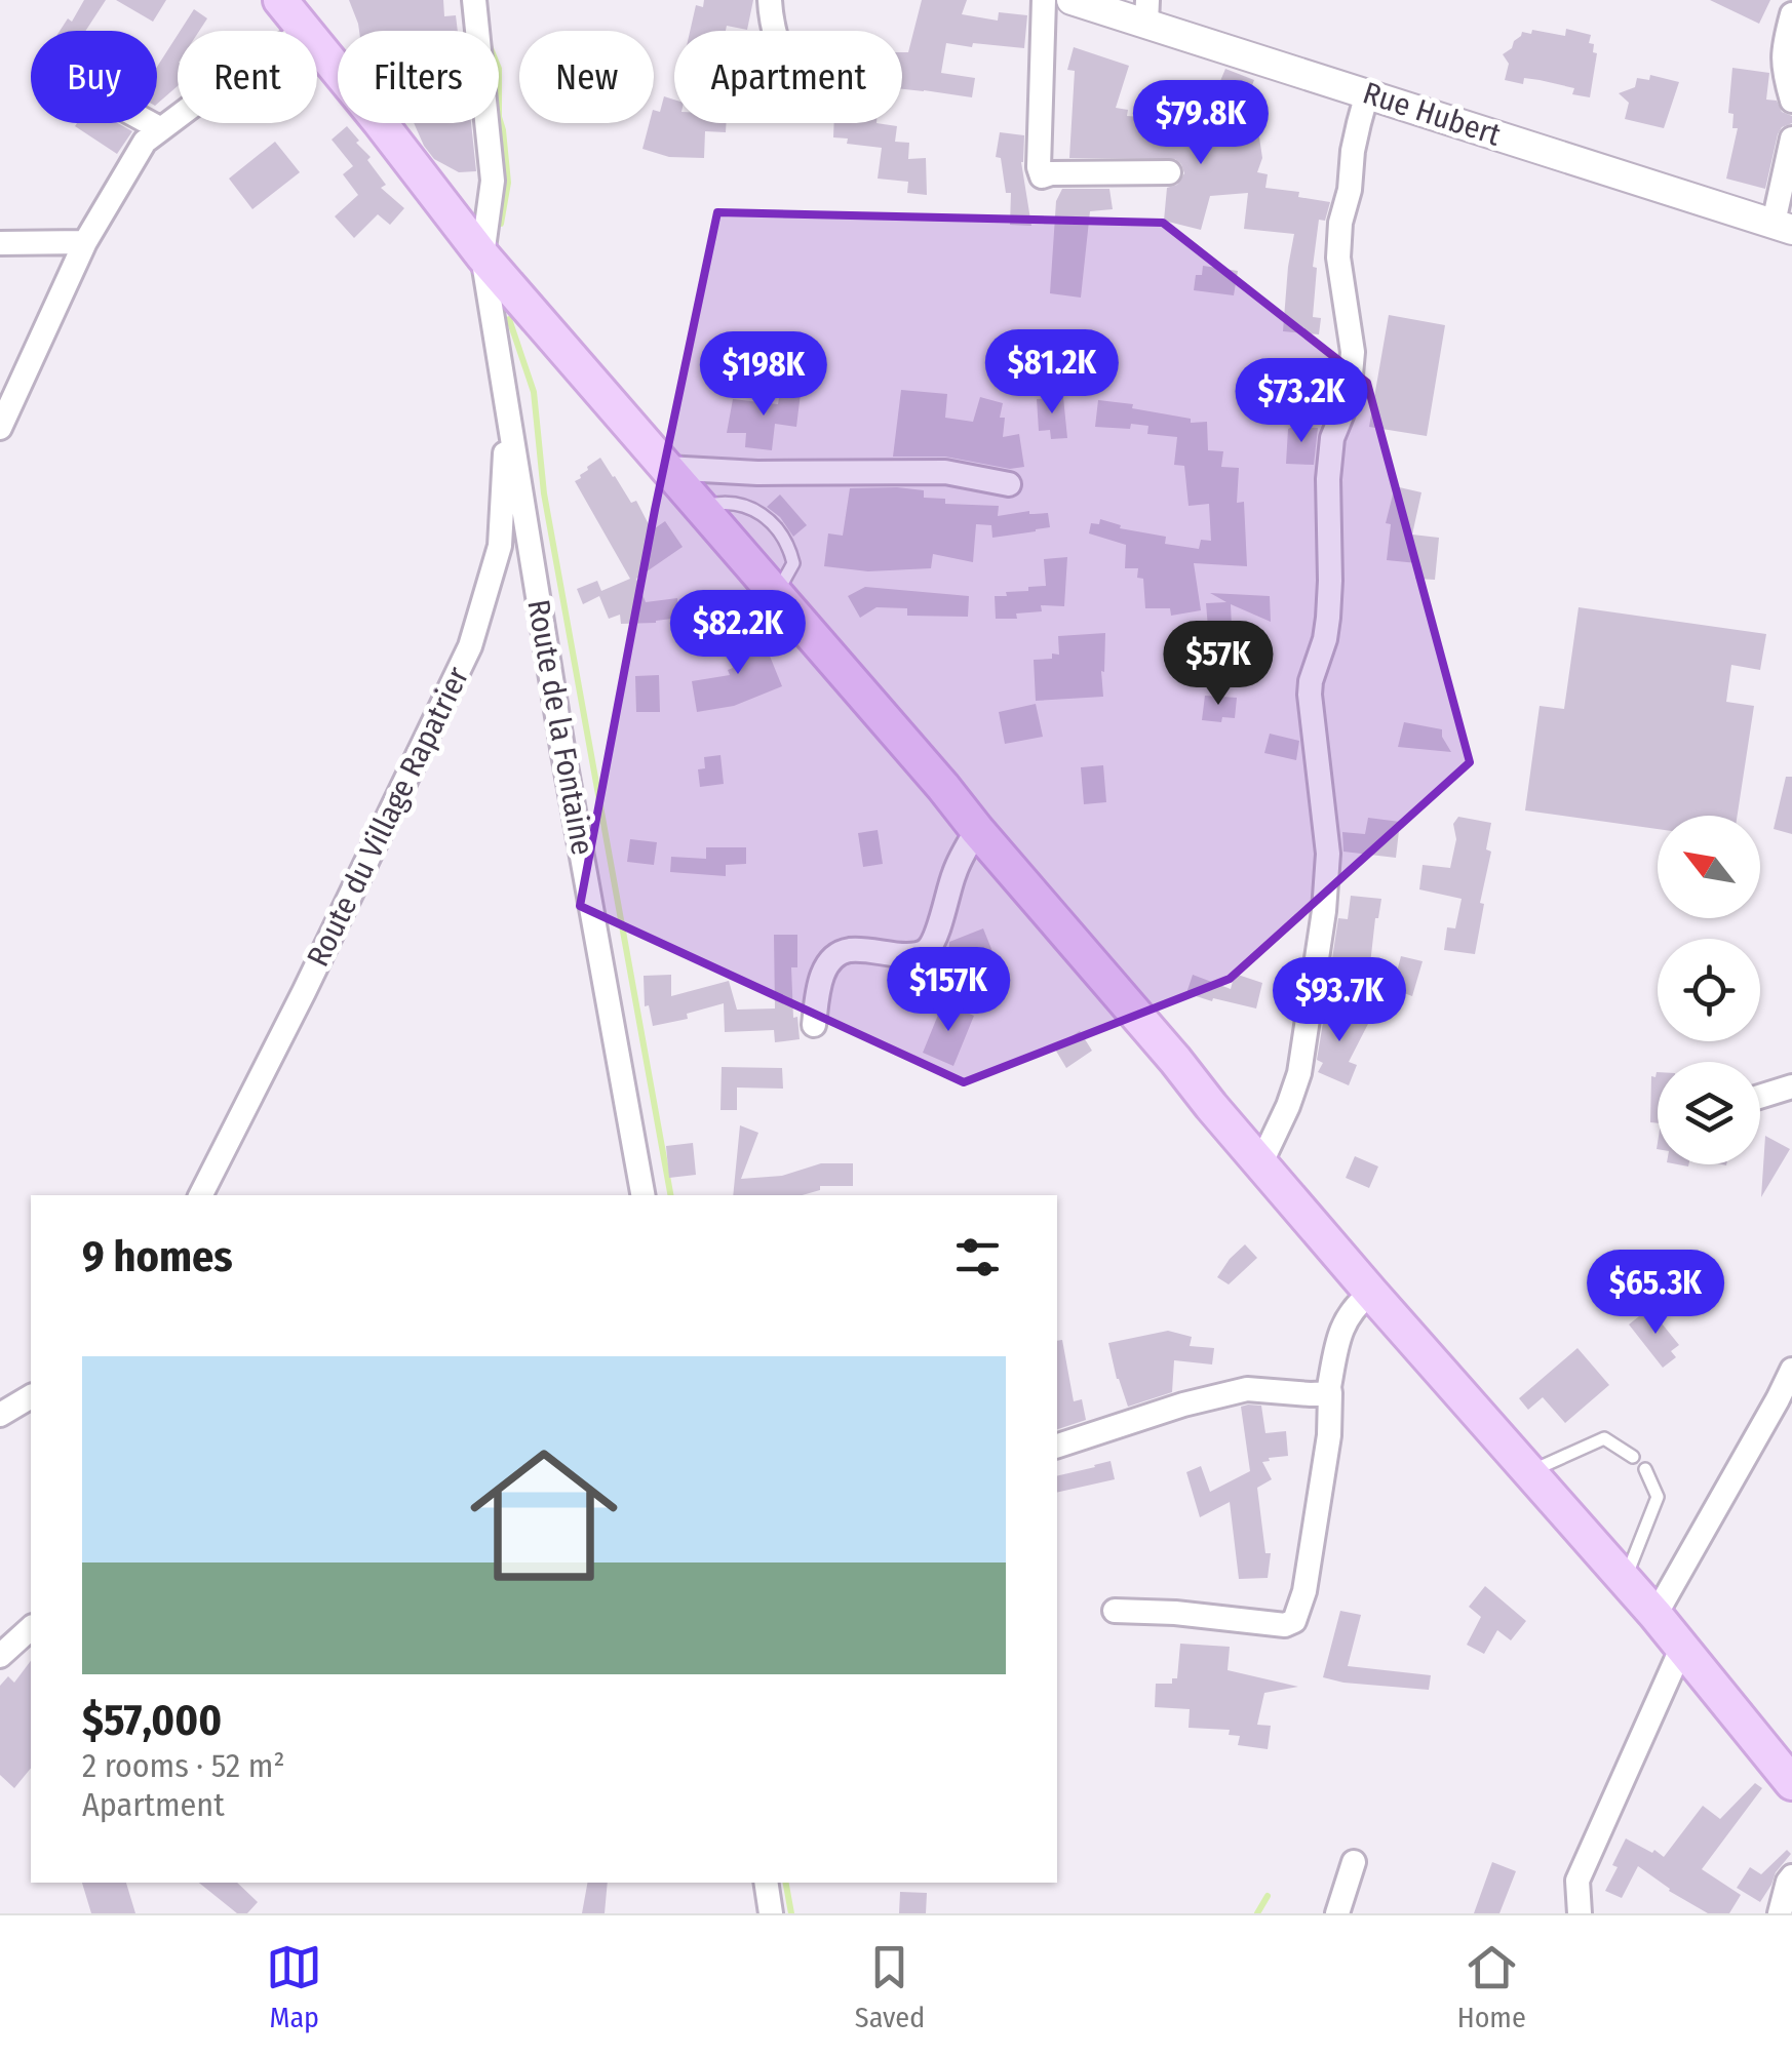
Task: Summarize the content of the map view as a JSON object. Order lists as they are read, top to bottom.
{
  "streets": {
    "street": ["Rue Hubert", "Route de la Fontaine", "Route du Village Rapatrier"]
  },
  "crossings": [
    ["Route de la Fontaine", "Route du Village Rapatrier"]
  ],
  "north": "top left",
  "page": {
    "chip": [
      "Buy",
      "Rent",
      "Filters",
      "New",
      "Apartment"
    ],
    "price": [
      "$79.8K",
      "$81.2K",
      "$198K",
      "$73.2K",
      "$82.2K",
      "$57K",
      "$157K",
      "$93.7K",
      "$65.3K"
    ],
    "heading": "9 homes",
    "list": [
      {
        "name": "$57,000",
        "note": "2 rooms · 52 m² · Apartment"
      }
    ],
    "tabs": ["Map", "Saved", "Home"]
  }
}
